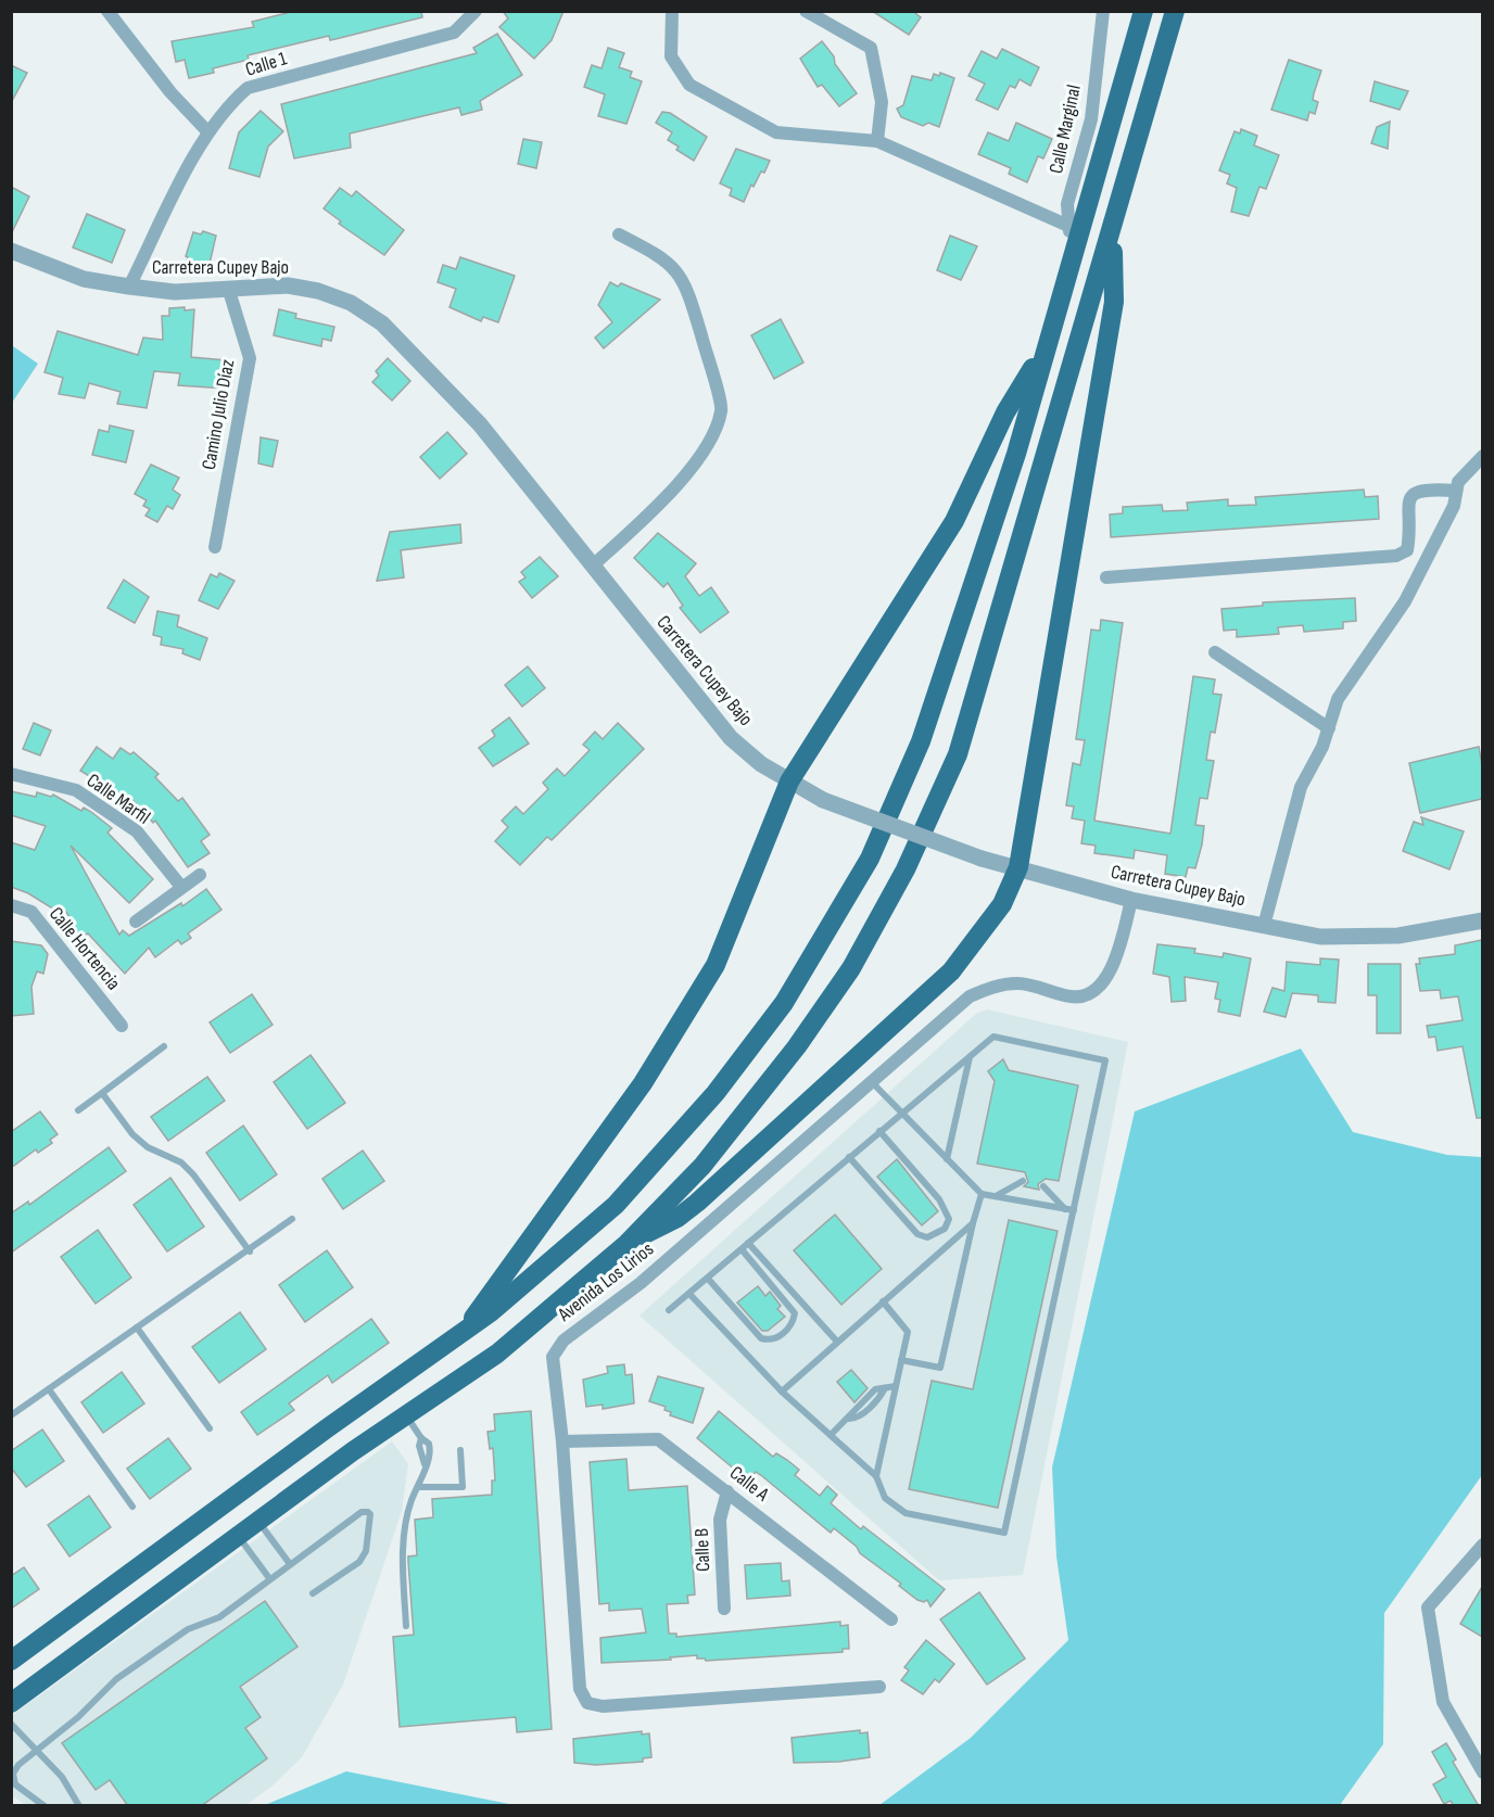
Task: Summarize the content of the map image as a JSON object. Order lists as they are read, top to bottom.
{
  "streets": {
    "street": [
      "Calle 1",
      "Calle Marginal",
      "Carretera Cupey Bajo",
      "Camino Julio Díaz",
      "Calle Marfil",
      "Calle Hortencia",
      "Avenida Los Lirios",
      "Calle A",
      "Calle B"
    ]
  },
  "crossings": [
    ["Calle 1", "Carretera Cupey Bajo"],
    ["Carretera Cupey Bajo", "Camino Julio Díaz"],
    ["Carretera Cupey Bajo", "Avenida Los Lirios"],
    ["Avenida Los Lirios", "Calle A"],
    ["Calle A", "Calle B"]
  ]
}
